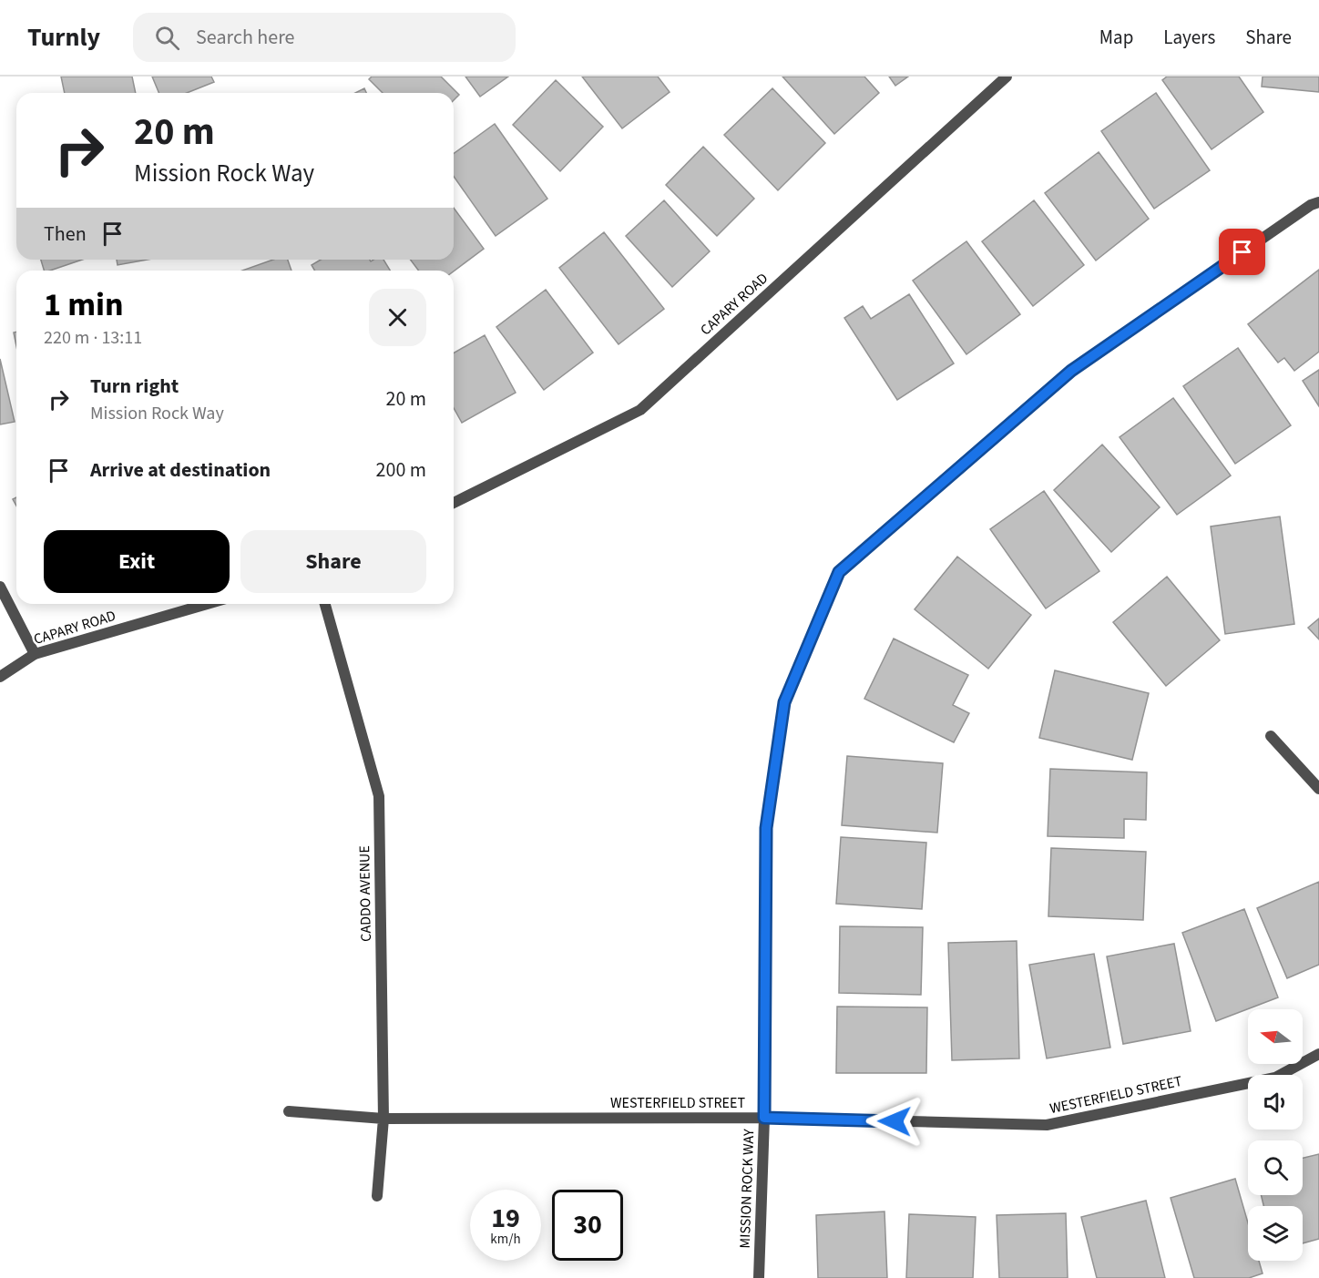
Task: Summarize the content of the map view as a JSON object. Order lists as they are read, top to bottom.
{
  "streets": {
    "street": [
      "CAPARY ROAD",
      "CADDO AVENUE",
      "WESTERFIELD STREET",
      "MISSION ROCK WAY"
    ]
  },
  "crossings": [
    ["CADDO AVENUE", "WESTERFIELD STREET"],
    ["WESTERFIELD STREET", "MISSION ROCK WAY"]
  ],
  "north": "left",
  "page": {
    "header": "Turnly",
    "search": "Search here",
    "nav": ["Map", "Layers", "Share"],
    "turn": ["20 m", "Mission Rock Way"],
    "then": "Then",
    "heading": ["1 min", "220 m · 13:11"],
    "list": [
      {
        "name": "Turn right",
        "note": "Mission Rock Way",
        "value": "20 m"
      },
      {
        "name": "Arrive at destination",
        "value": "200 m"
      }
    ],
    "buttons": ["Exit", "Share"],
    "speed": "19 km/h",
    "limit": "30"
  }
}
